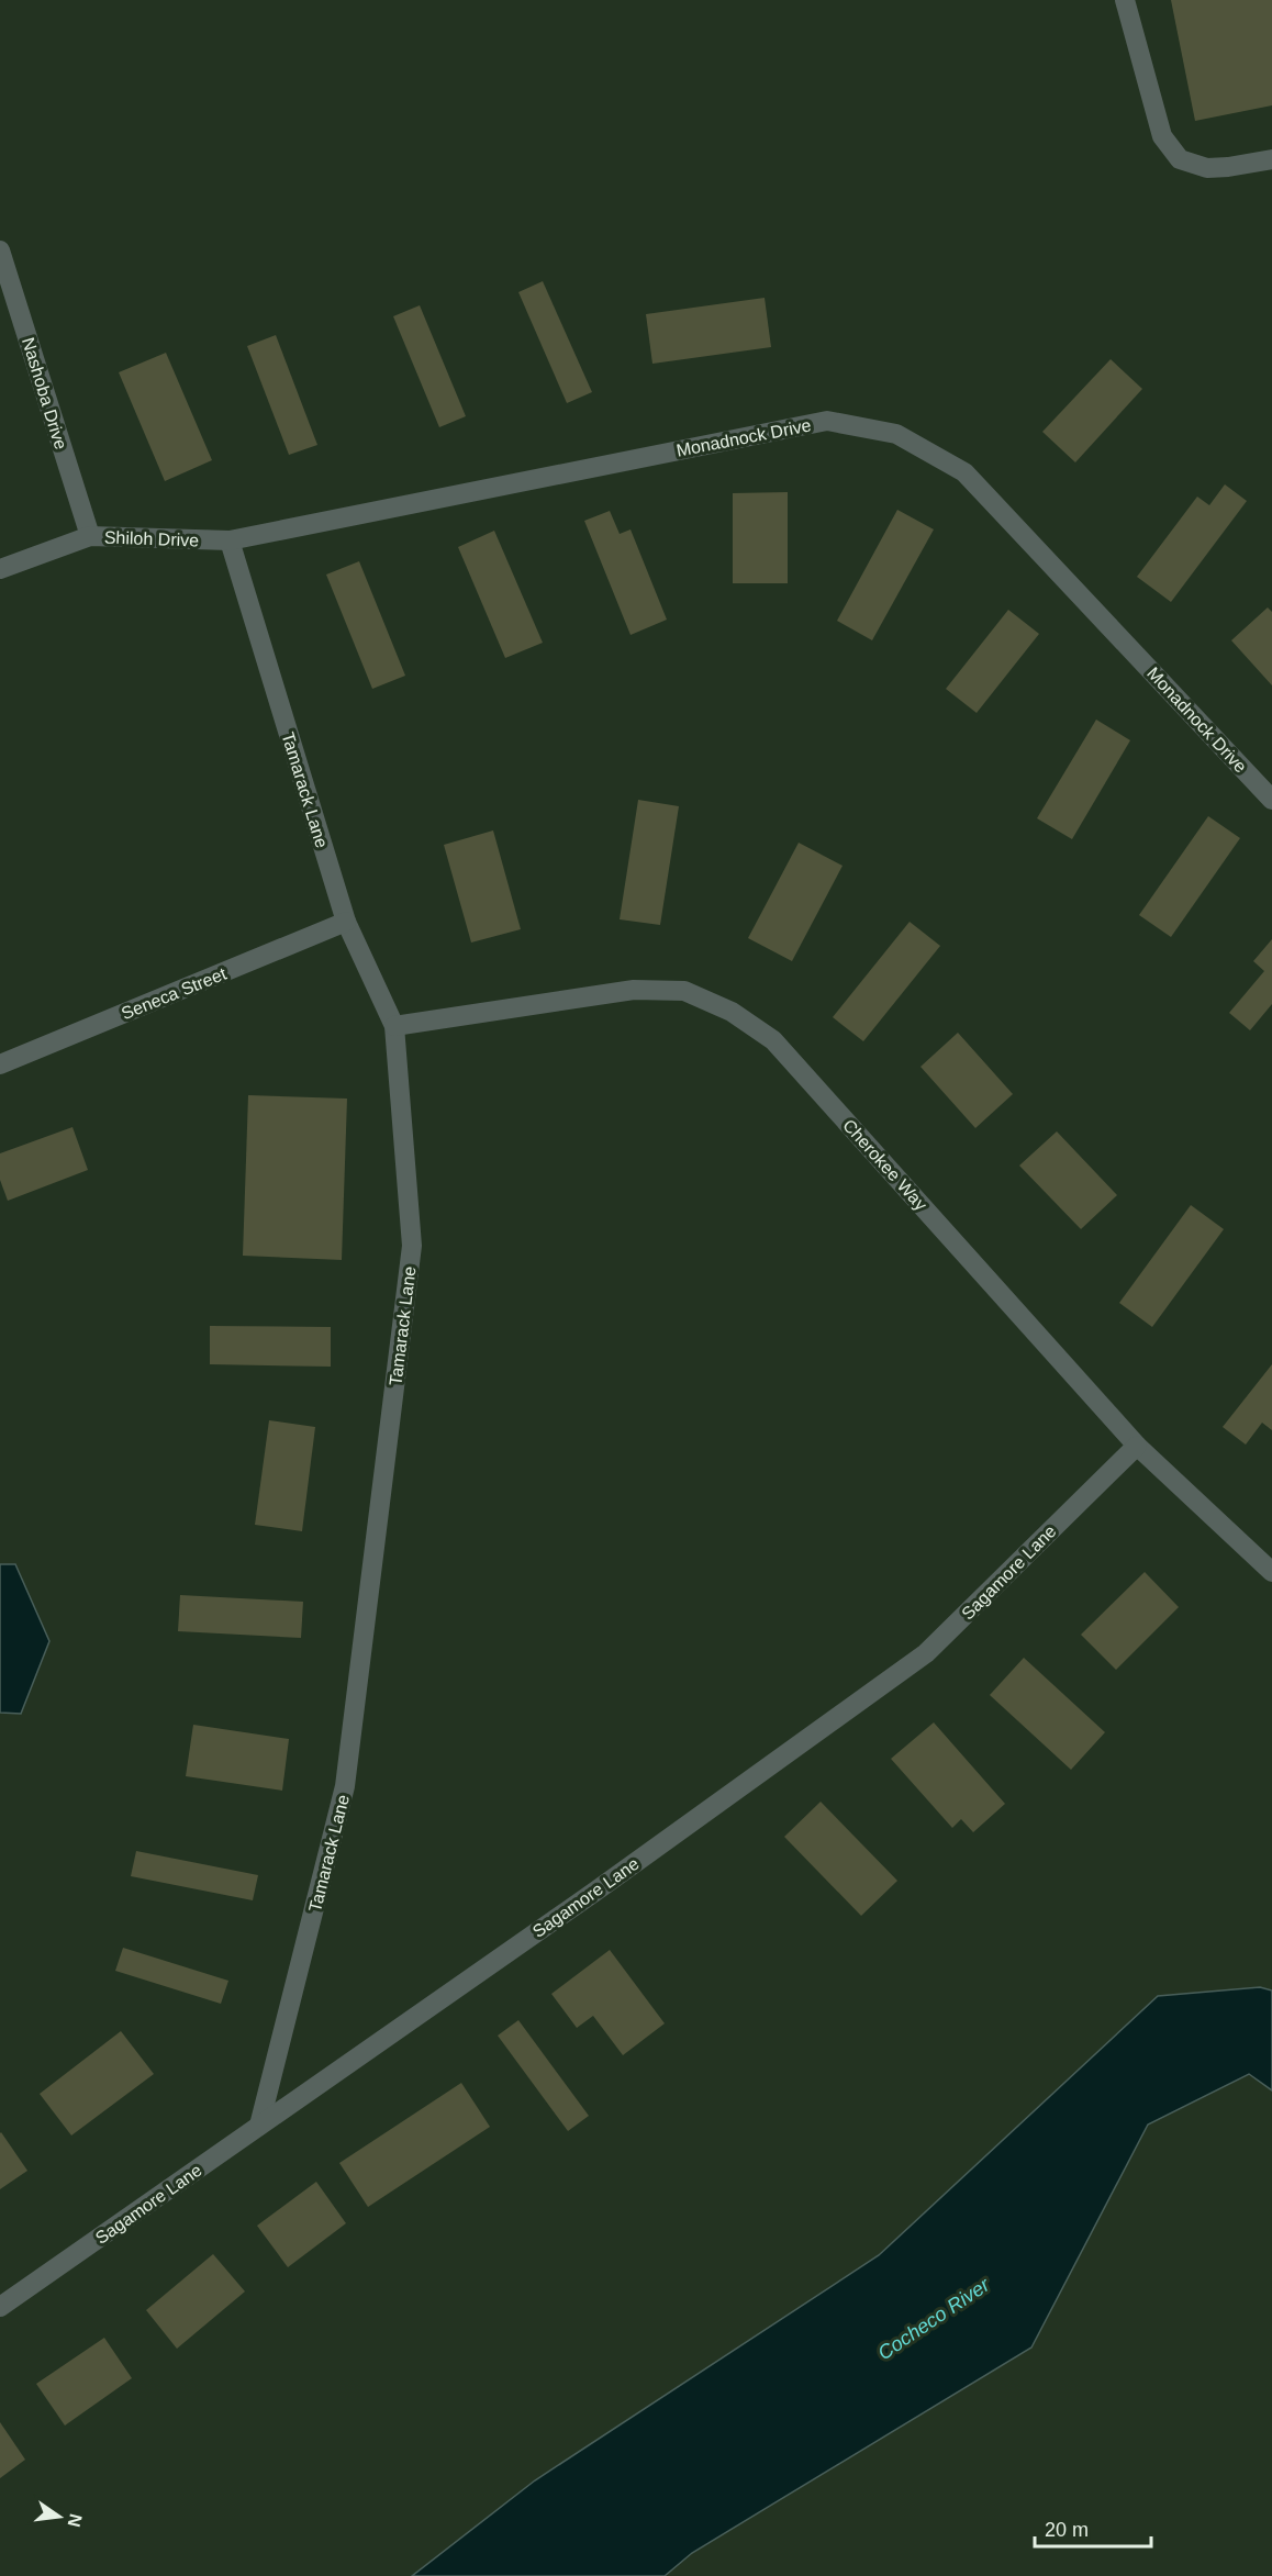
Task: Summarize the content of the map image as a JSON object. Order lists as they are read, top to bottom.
{
  "streets": {
    "street": [
      "Nashoba Drive",
      "Monadnock Drive",
      "Shiloh Drive",
      "Tamarack Lane",
      "Seneca Street",
      "Cherokee Way",
      "Sagamore Lane"
    ]
  },
  "crossings": [
    ["Nashoba Drive", "Shiloh Drive"],
    ["Monadnock Drive", "Shiloh Drive"],
    ["Monadnock Drive", "Tamarack Lane"],
    ["Shiloh Drive", "Tamarack Lane"],
    ["Tamarack Lane", "Seneca Street"],
    ["Tamarack Lane", "Cherokee Way"],
    ["Tamarack Lane", "Sagamore Lane"],
    ["Cherokee Way", "Sagamore Lane"]
  ],
  "water": ["Cocheco River"],
  "scale_bar": "20 m",
  "north": "right"
}
